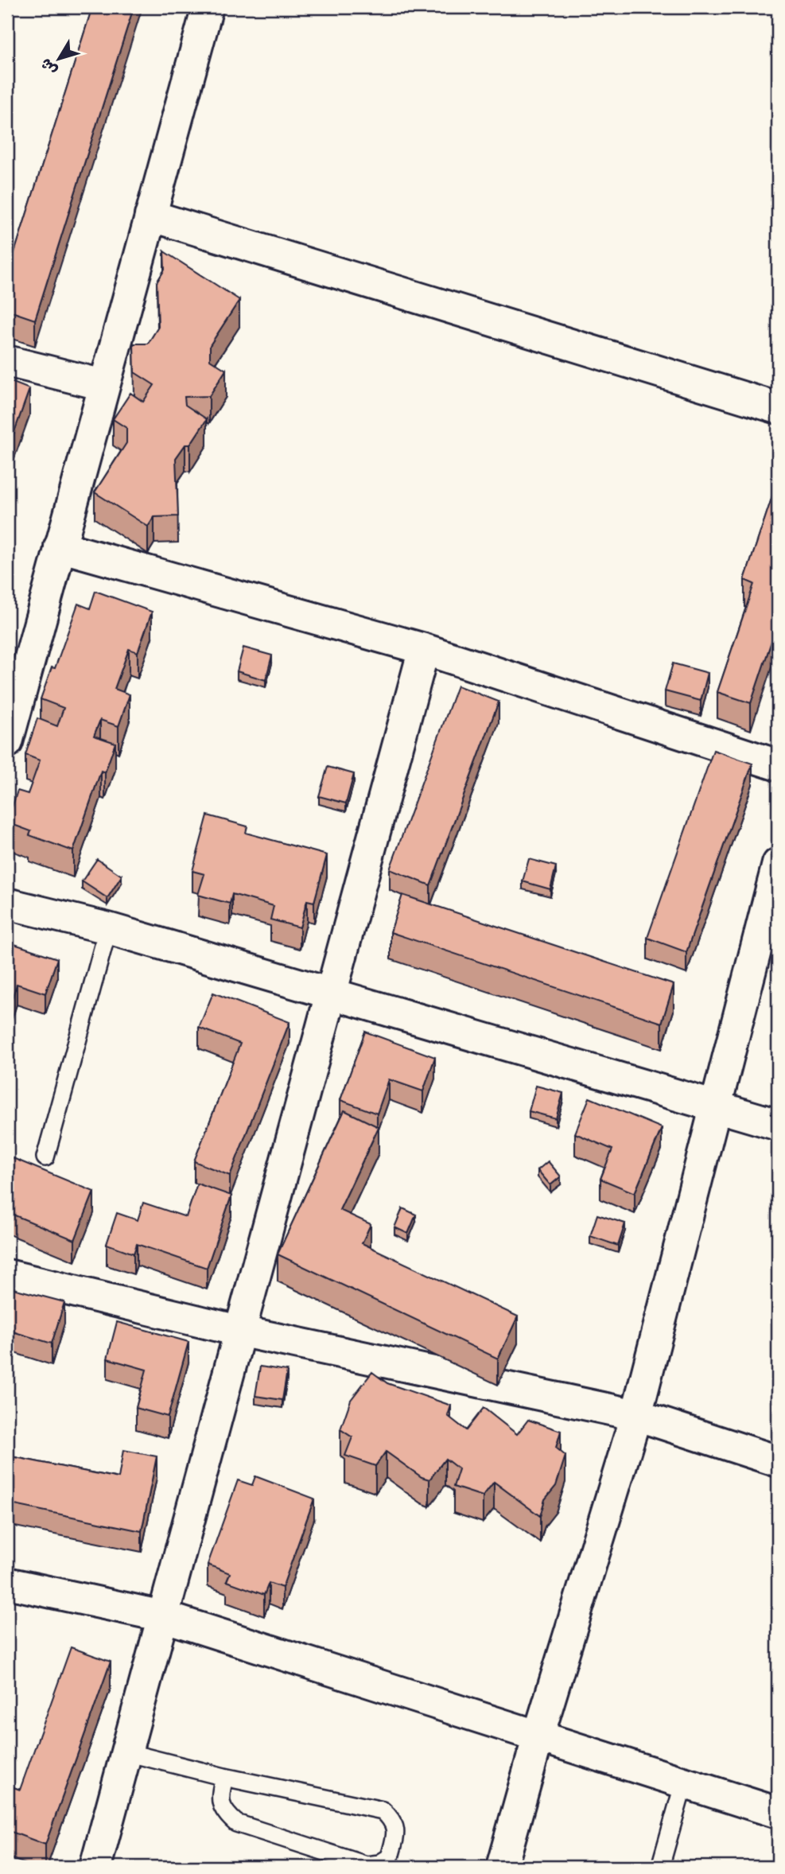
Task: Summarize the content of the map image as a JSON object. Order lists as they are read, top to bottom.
{
  "north": "bottom left"
}
